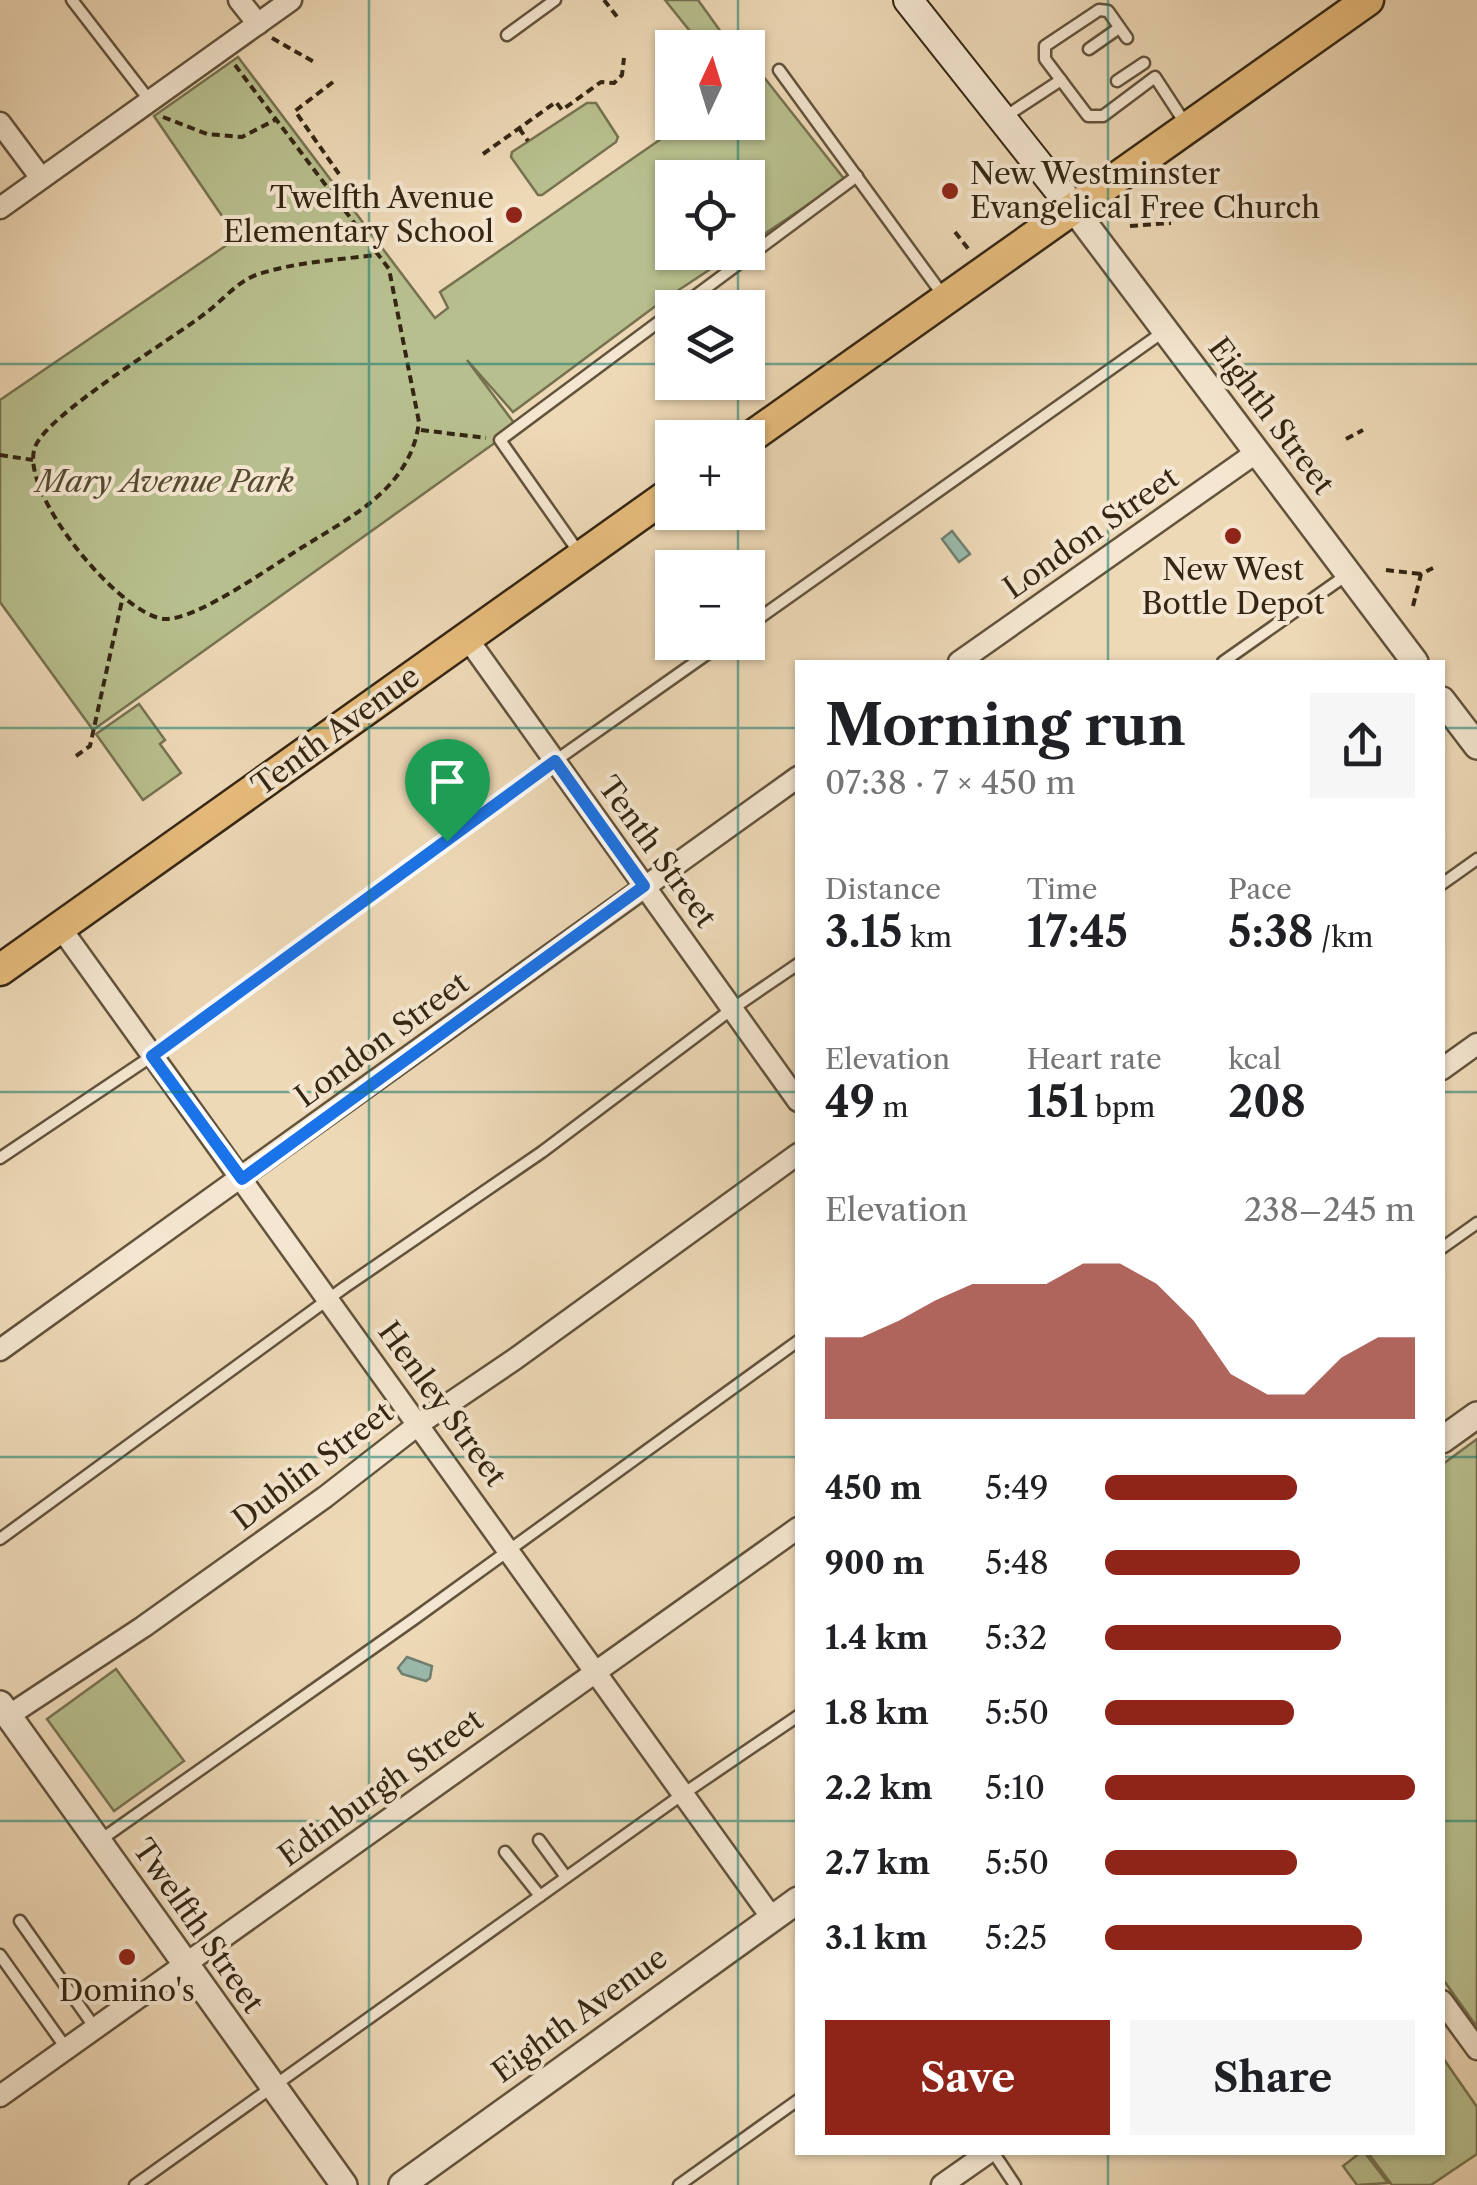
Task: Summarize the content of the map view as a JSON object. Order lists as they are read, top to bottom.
{
  "streets": {
    "main road": ["Tenth Avenue"],
    "street": [
      "Eighth Street",
      "London Street",
      "Tenth Street",
      "Henley Street",
      "Dublin Street",
      "Edinburgh Street",
      "Twelfth Street",
      "Eighth Avenue"
    ]
  },
  "crossings": [
    ["Eighth Street", "London Street"],
    ["London Street", "Tenth Street"],
    ["London Street", "Henley Street"],
    ["Tenth Avenue", "Tenth Street"],
    ["Tenth Avenue", "Henley Street"],
    ["Henley Street", "Dublin Street"],
    ["Henley Street", "Edinburgh Street"],
    ["Henley Street", "Eighth Avenue"],
    ["Dublin Street", "Twelfth Street"],
    ["Edinburgh Street", "Twelfth Street"]
  ],
  "parks": ["Mary Avenue Park"],
  "places": [
    "New Westminster Evangelical Free Church",
    "Twelfth Avenue Elementary School",
    "New West Bottle Depot",
    "Domino's"
  ],
  "north": "top",
  "page": {
    "map_buttons": ["+", "−"],
    "heading": ["Morning run", "07:38 · 7 × 450 m"],
    "stats": [
      ["Distance", "3.15 km"],
      ["Time", "17:45"],
      ["Pace", "5:38 /km"],
      ["Elevation", "49 m"],
      ["Heart rate", "151 bpm"],
      ["kcal", "208"]
    ],
    "chart": ["Elevation", "238–245 m"],
    "list": [
      {
        "name": "450 m",
        "note": "5:49"
      },
      {
        "name": "900 m",
        "note": "5:48"
      },
      {
        "name": "1.4 km",
        "note": "5:32"
      },
      {
        "name": "1.8 km",
        "note": "5:50"
      },
      {
        "name": "2.2 km",
        "note": "5:10"
      },
      {
        "name": "2.7 km",
        "note": "5:50"
      },
      {
        "name": "3.1 km",
        "note": "5:25"
      }
    ],
    "buttons": ["Save", "Share"]
  }
}
